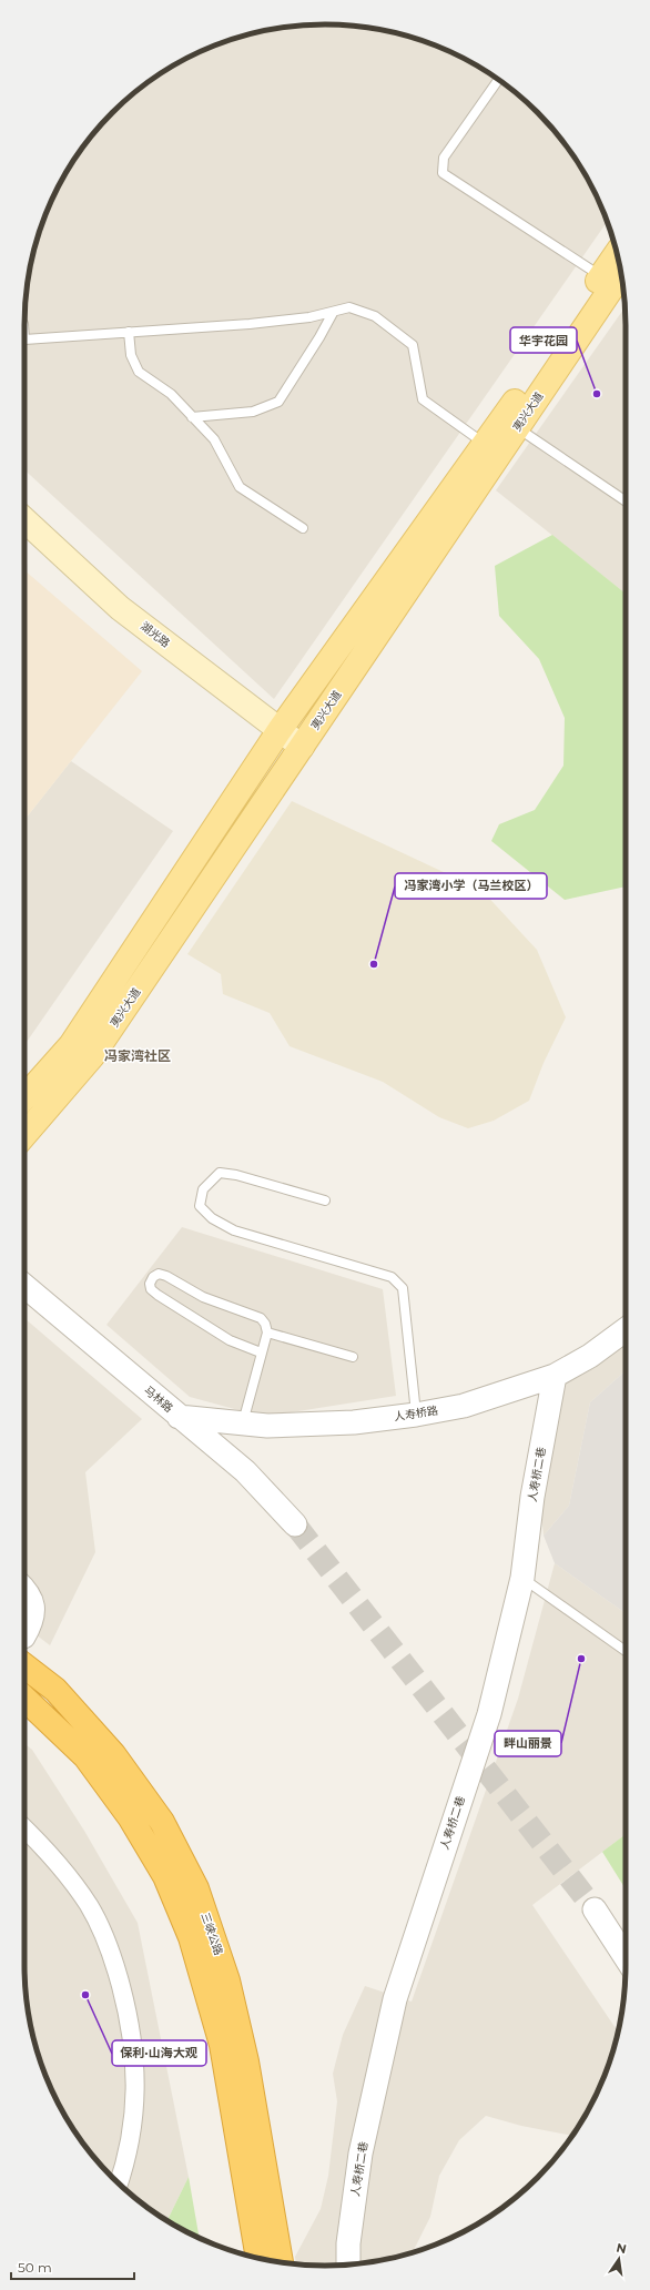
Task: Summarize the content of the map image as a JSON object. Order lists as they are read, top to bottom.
{
  "streets": {
    "highway": ["三峡公路"],
    "main road": ["夷兴大道", "湖光路"],
    "street": ["马林路", "人寿桥路", "人寿桥二巷"]
  },
  "crossings": [
    ["夷兴大道", "湖光路"],
    ["马林路", "人寿桥路"],
    ["人寿桥路", "人寿桥二巷"]
  ],
  "districts": ["冯家湾社区"],
  "places": [
    "华宇花园",
    "冯家湾小学（马兰校区）",
    "畔山丽景",
    "保利·山海大观"
  ],
  "scale_bar": "50 m",
  "north": "top"
}
